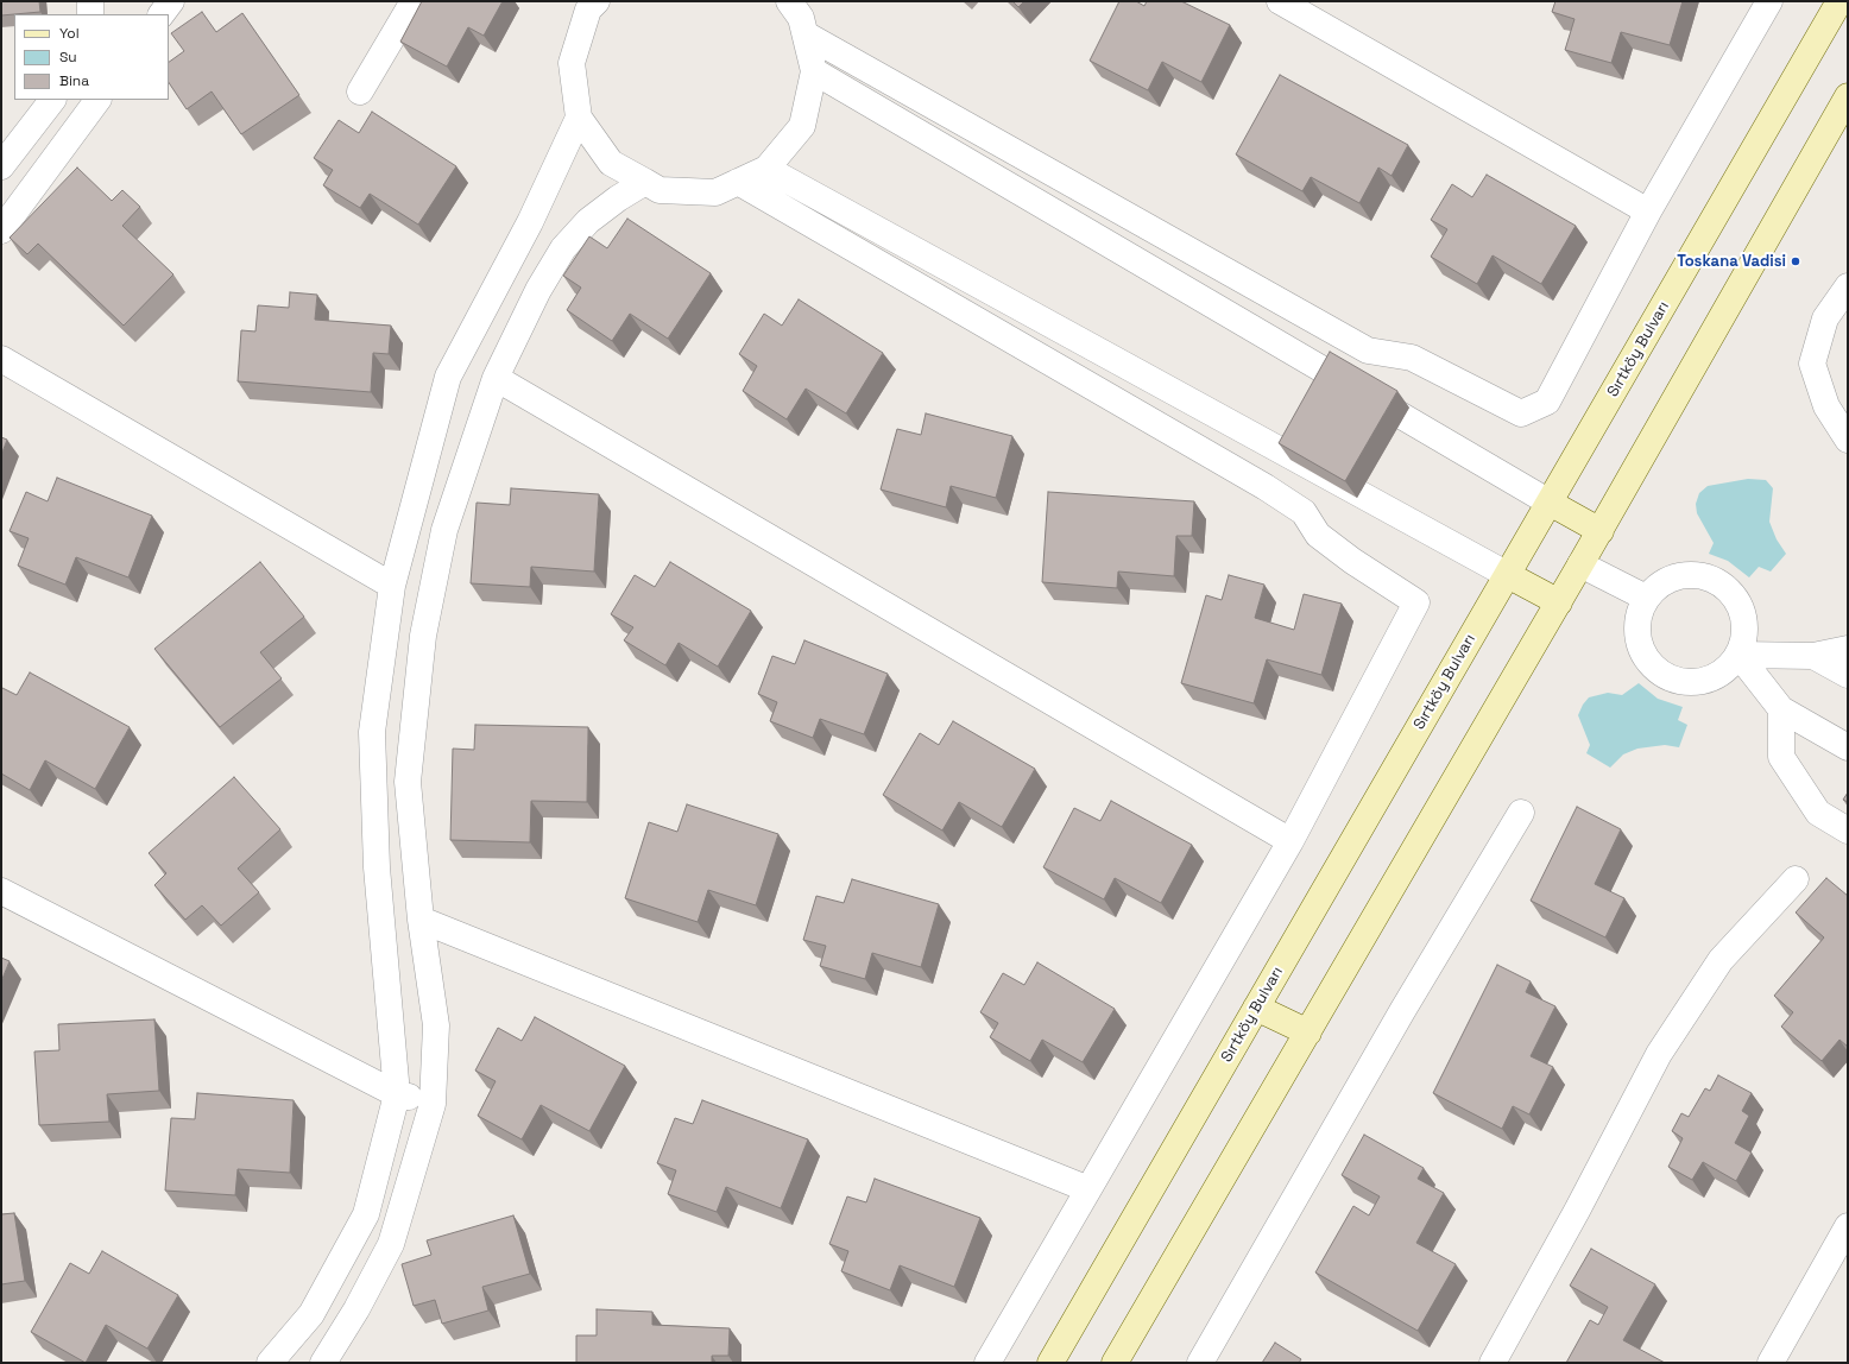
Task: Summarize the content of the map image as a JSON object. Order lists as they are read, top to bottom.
{
  "streets": {
    "main road": ["Sırtköy Bulvarı"]
  },
  "places": ["Toskana Vadisi"],
  "legend": ["Yol", "Su", "Bina"]
}
